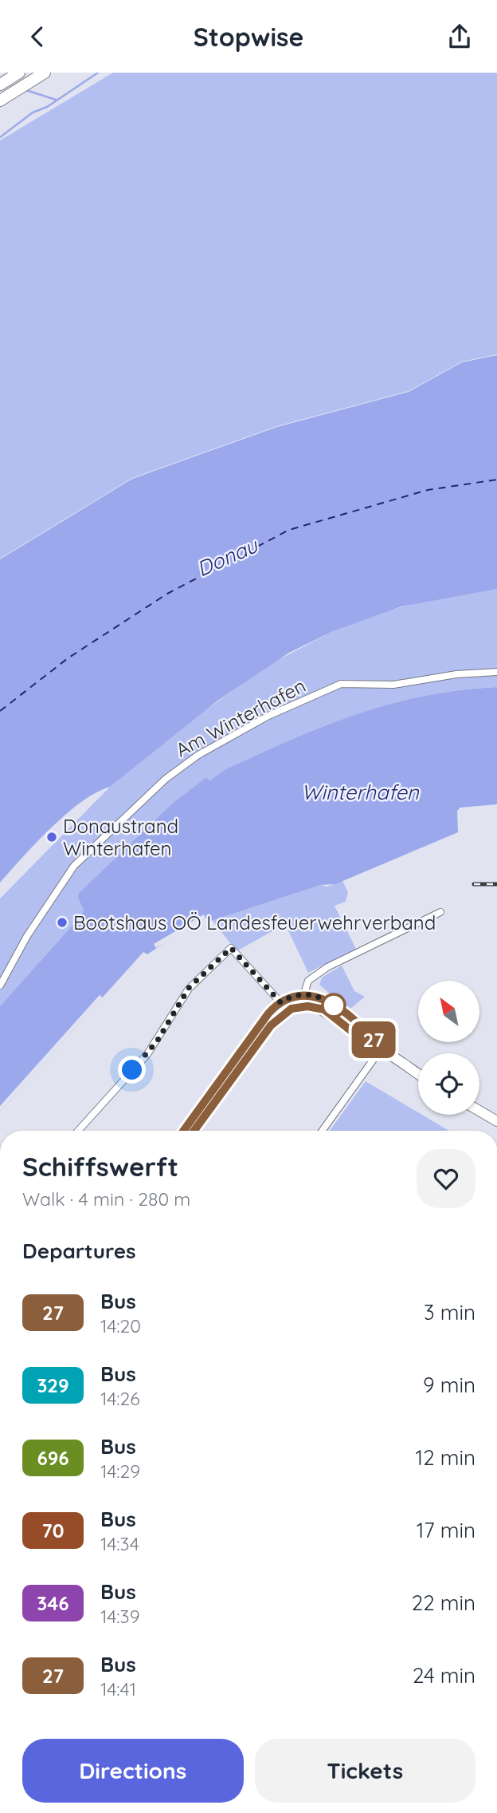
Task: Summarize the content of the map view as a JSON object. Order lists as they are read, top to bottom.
{
  "streets": {
    "street": ["Am Winterhafen"]
  },
  "water": ["Donau", "Winterhafen"],
  "places": ["Donaustrand Winterhafen", "Bootshaus OÖ Landesfeuerwehrverband"],
  "lines": ["bus line 27"],
  "north": "top left",
  "page": {
    "header": "Stopwise",
    "on_map": "27",
    "heading": [
      ["Schiffswerft", "Walk · 4 min · 280 m"],
      "Departures"
    ],
    "list": [
      {
        "mark": "27",
        "name": "Bus",
        "note": "14:20",
        "value": "3 min"
      },
      {
        "mark": "329",
        "name": "Bus",
        "note": "14:26",
        "value": "9 min"
      },
      {
        "mark": "696",
        "name": "Bus",
        "note": "14:29",
        "value": "12 min"
      },
      {
        "mark": "70",
        "name": "Bus",
        "note": "14:34",
        "value": "17 min"
      },
      {
        "mark": "346",
        "name": "Bus",
        "note": "14:39",
        "value": "22 min"
      },
      {
        "mark": "27",
        "name": "Bus",
        "note": "14:41",
        "value": "24 min"
      }
    ],
    "buttons": ["Directions", "Tickets"]
  }
}
